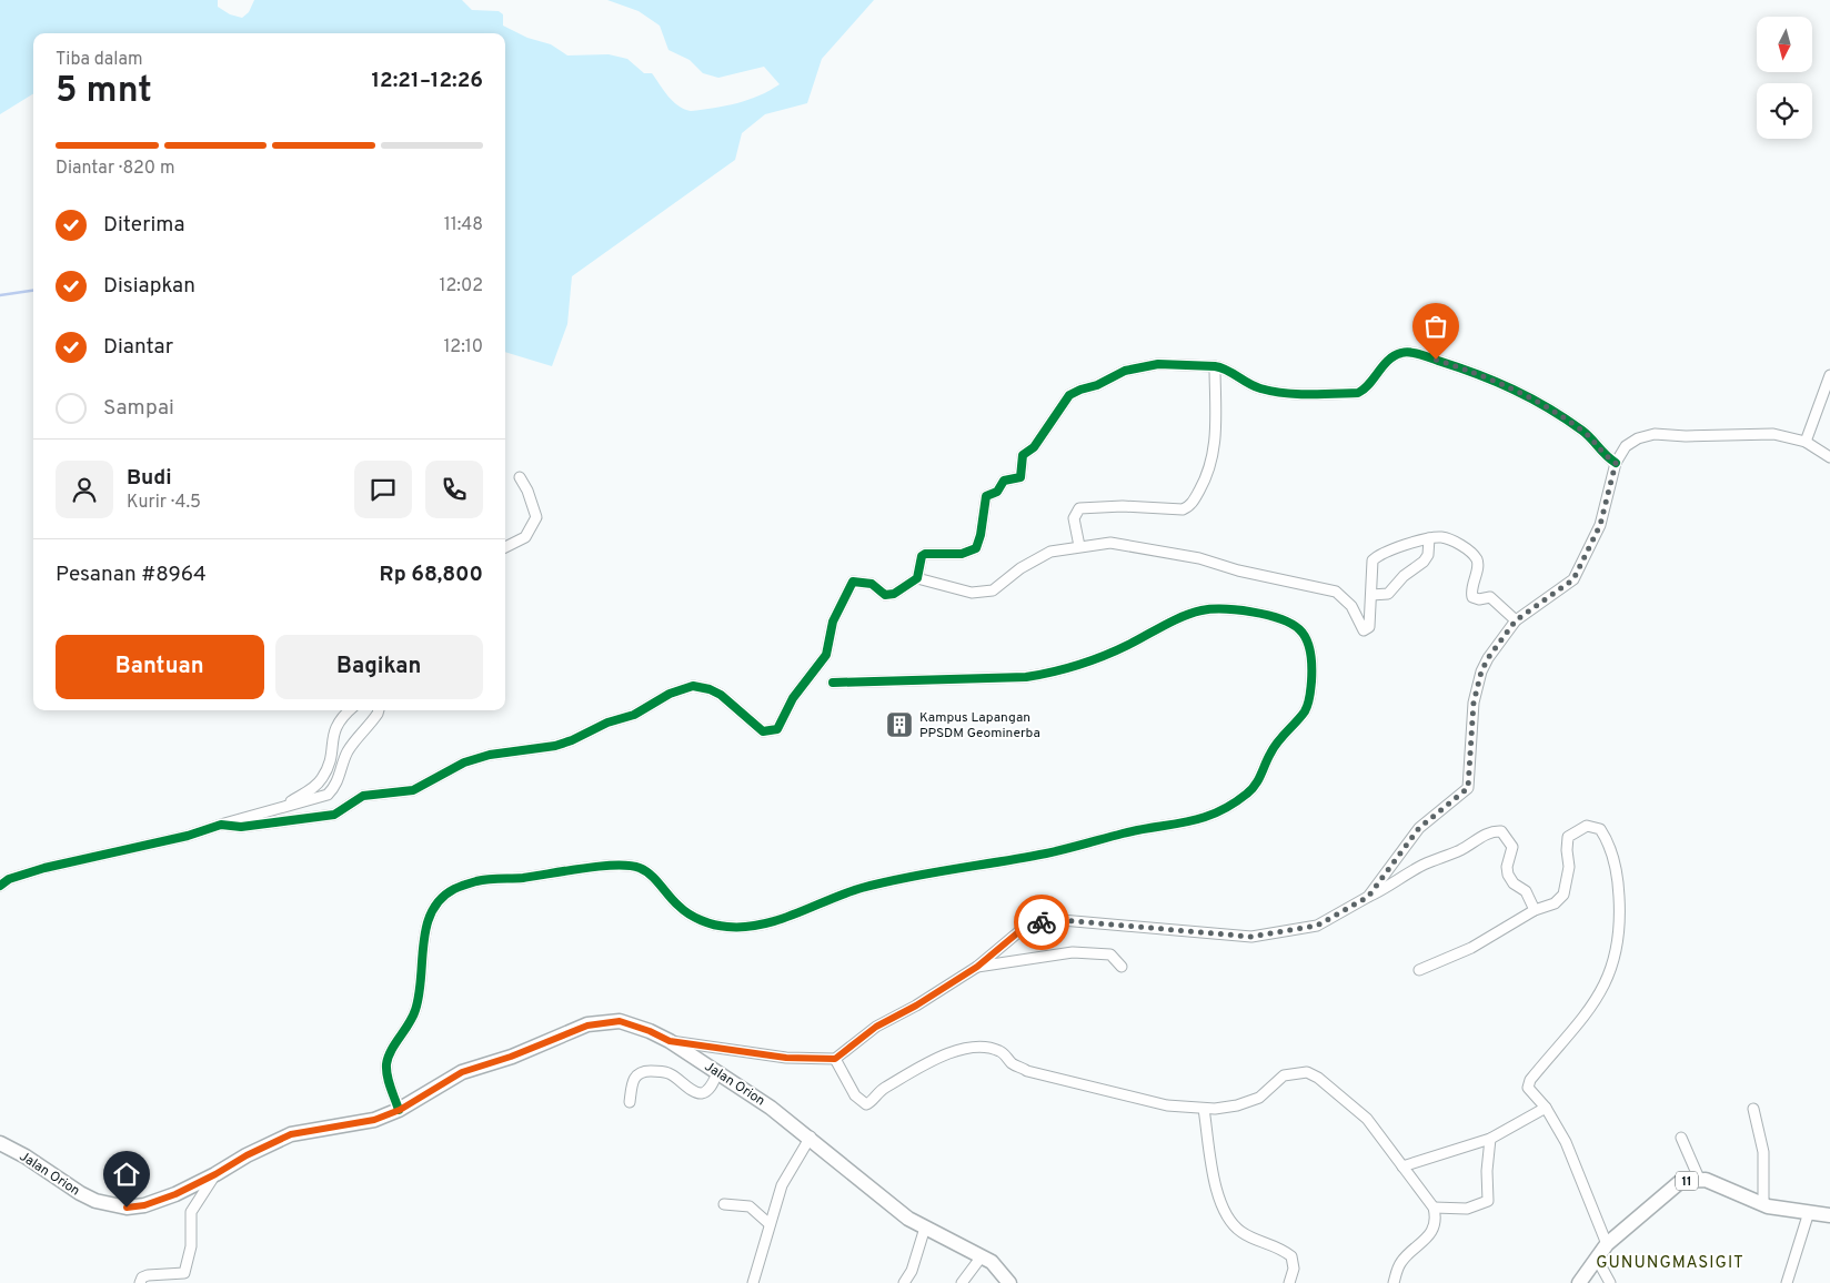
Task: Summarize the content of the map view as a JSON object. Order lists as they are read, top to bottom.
{
  "streets": {
    "highway": ["Jalan Orion", "11"]
  },
  "districts": ["GUNUNGMASIGIT"],
  "places": {
    "building": ["Kampus Lapangan PPSDM Geominerba"]
  },
  "north": "bottom",
  "page": {
    "heading": ["5 mnt", "Tiba dalam", "12:21–12:26"],
    "panel": [
      "Budi",
      "Kurir · 4.5",
      "Pesanan #8964",
      "Rp 68,800"
    ],
    "bar": "Diantar · 820 m",
    "list": [
      ["Diterima", "11:48"],
      ["Disiapkan", "12:02"],
      ["Diantar", "12:10"],
      "Sampai"
    ],
    "buttons": ["Bantuan", "Bagikan"]
  }
}
